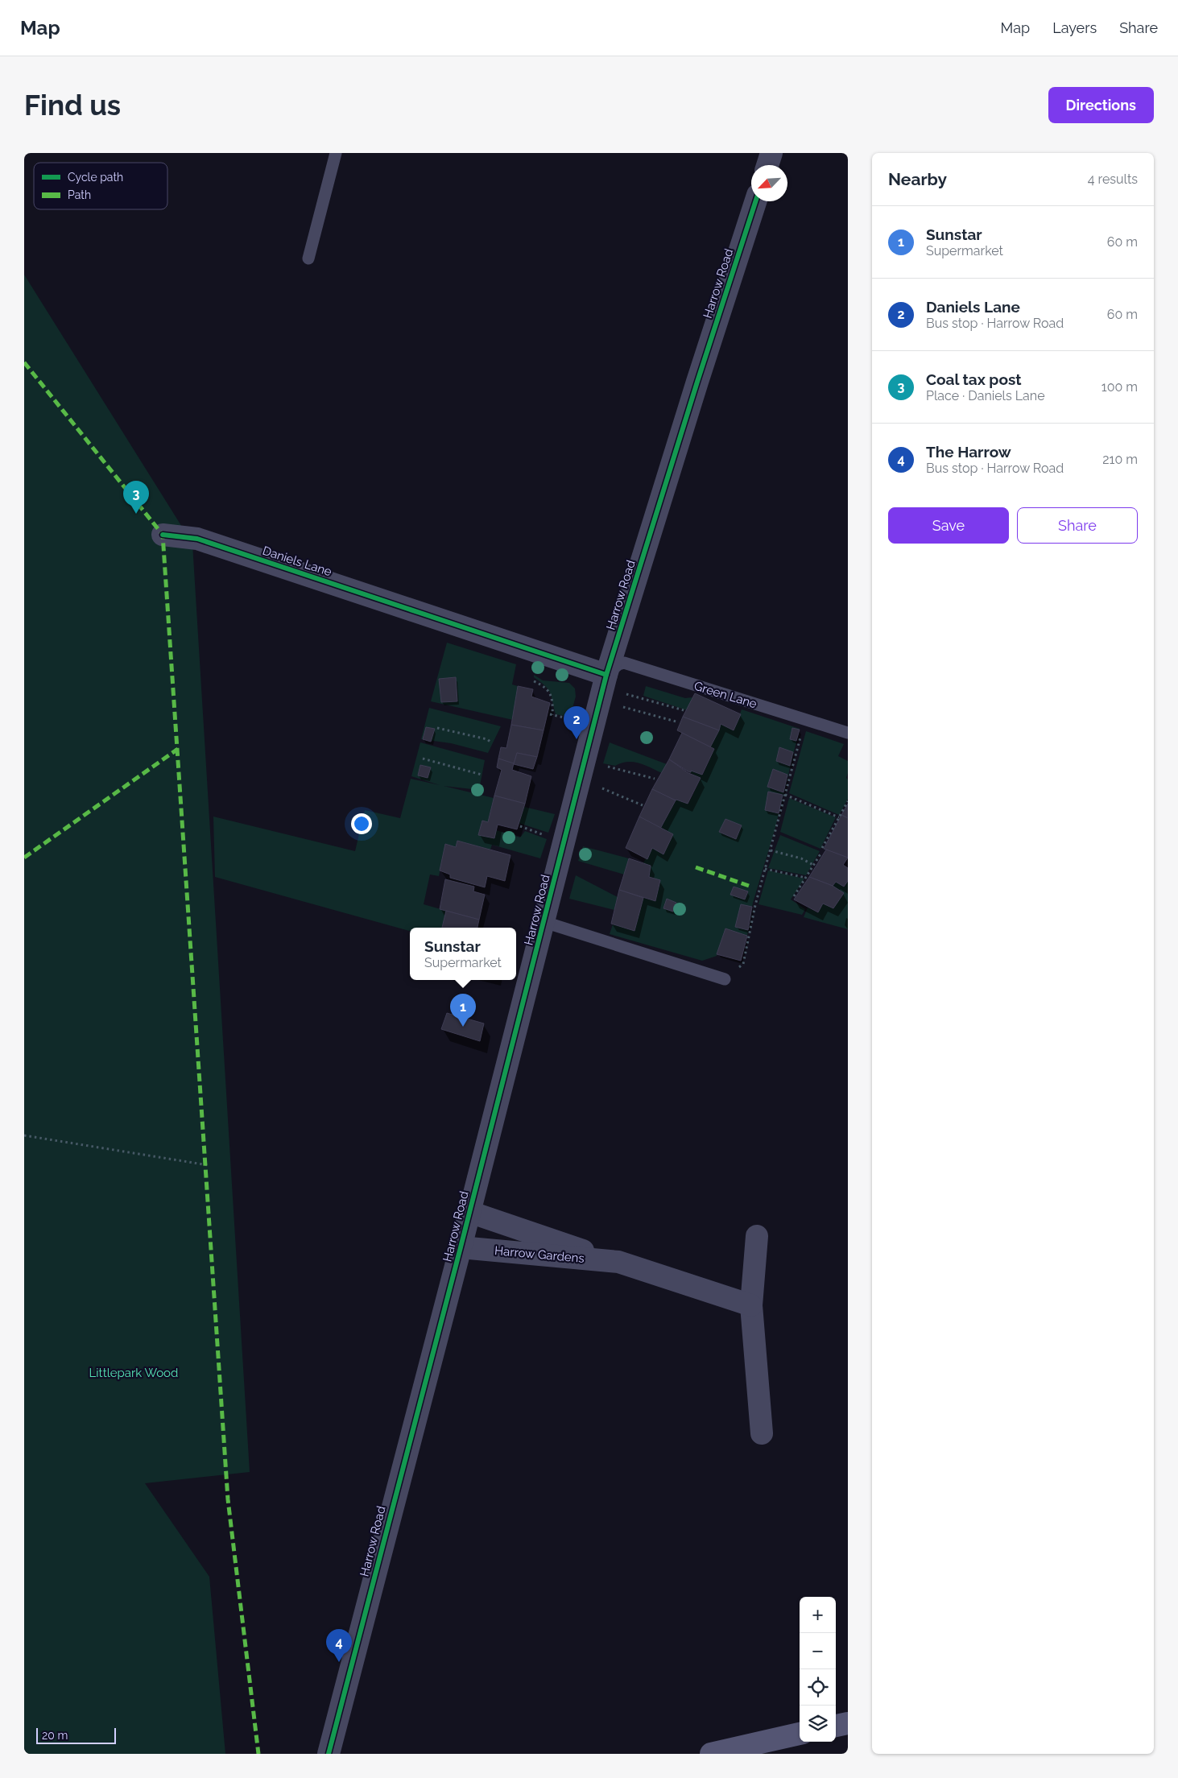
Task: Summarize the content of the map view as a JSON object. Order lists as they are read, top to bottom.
{
  "streets": {
    "street": ["Harrow Road", "Daniels Lane", "Harrow Gardens"],
    "lane": ["Green Lane"]
  },
  "crossings": [
    ["Harrow Road", "Daniels Lane"],
    ["Harrow Road", "Green Lane"],
    ["Harrow Road", "Harrow Gardens"],
    ["Daniels Lane", "Green Lane"]
  ],
  "parks": ["Littlepark Wood"],
  "legend": ["Cycle path", "Path"],
  "scale_bar": "20 m",
  "north": "bottom left",
  "page": {
    "header": "Map",
    "nav": ["Map", "Layers", "Share"],
    "buttons": [
      "Directions",
      ["Save", "Share"]
    ],
    "title": "Find us",
    "heading": ["Nearby", "4 results"],
    "list": [
      {
        "mark": "1",
        "name": "Sunstar",
        "note": "Supermarket",
        "value": "60 m"
      },
      {
        "mark": "2",
        "name": "Daniels Lane",
        "note": "Bus stop · Harrow Road",
        "value": "60 m"
      },
      {
        "mark": "3",
        "name": "Coal tax post",
        "note": "Place · Daniels Lane",
        "value": "100 m"
      },
      {
        "mark": "4",
        "name": "The Harrow",
        "note": "Bus stop · Harrow Road",
        "value": "210 m"
      }
    ],
    "pins": [
      "3",
      "2",
      "1",
      "4"
    ],
    "popup": ["Sunstar", "Supermarket"],
    "map_buttons": ["+", "−"],
    "scale": "20 m"
  }
}
